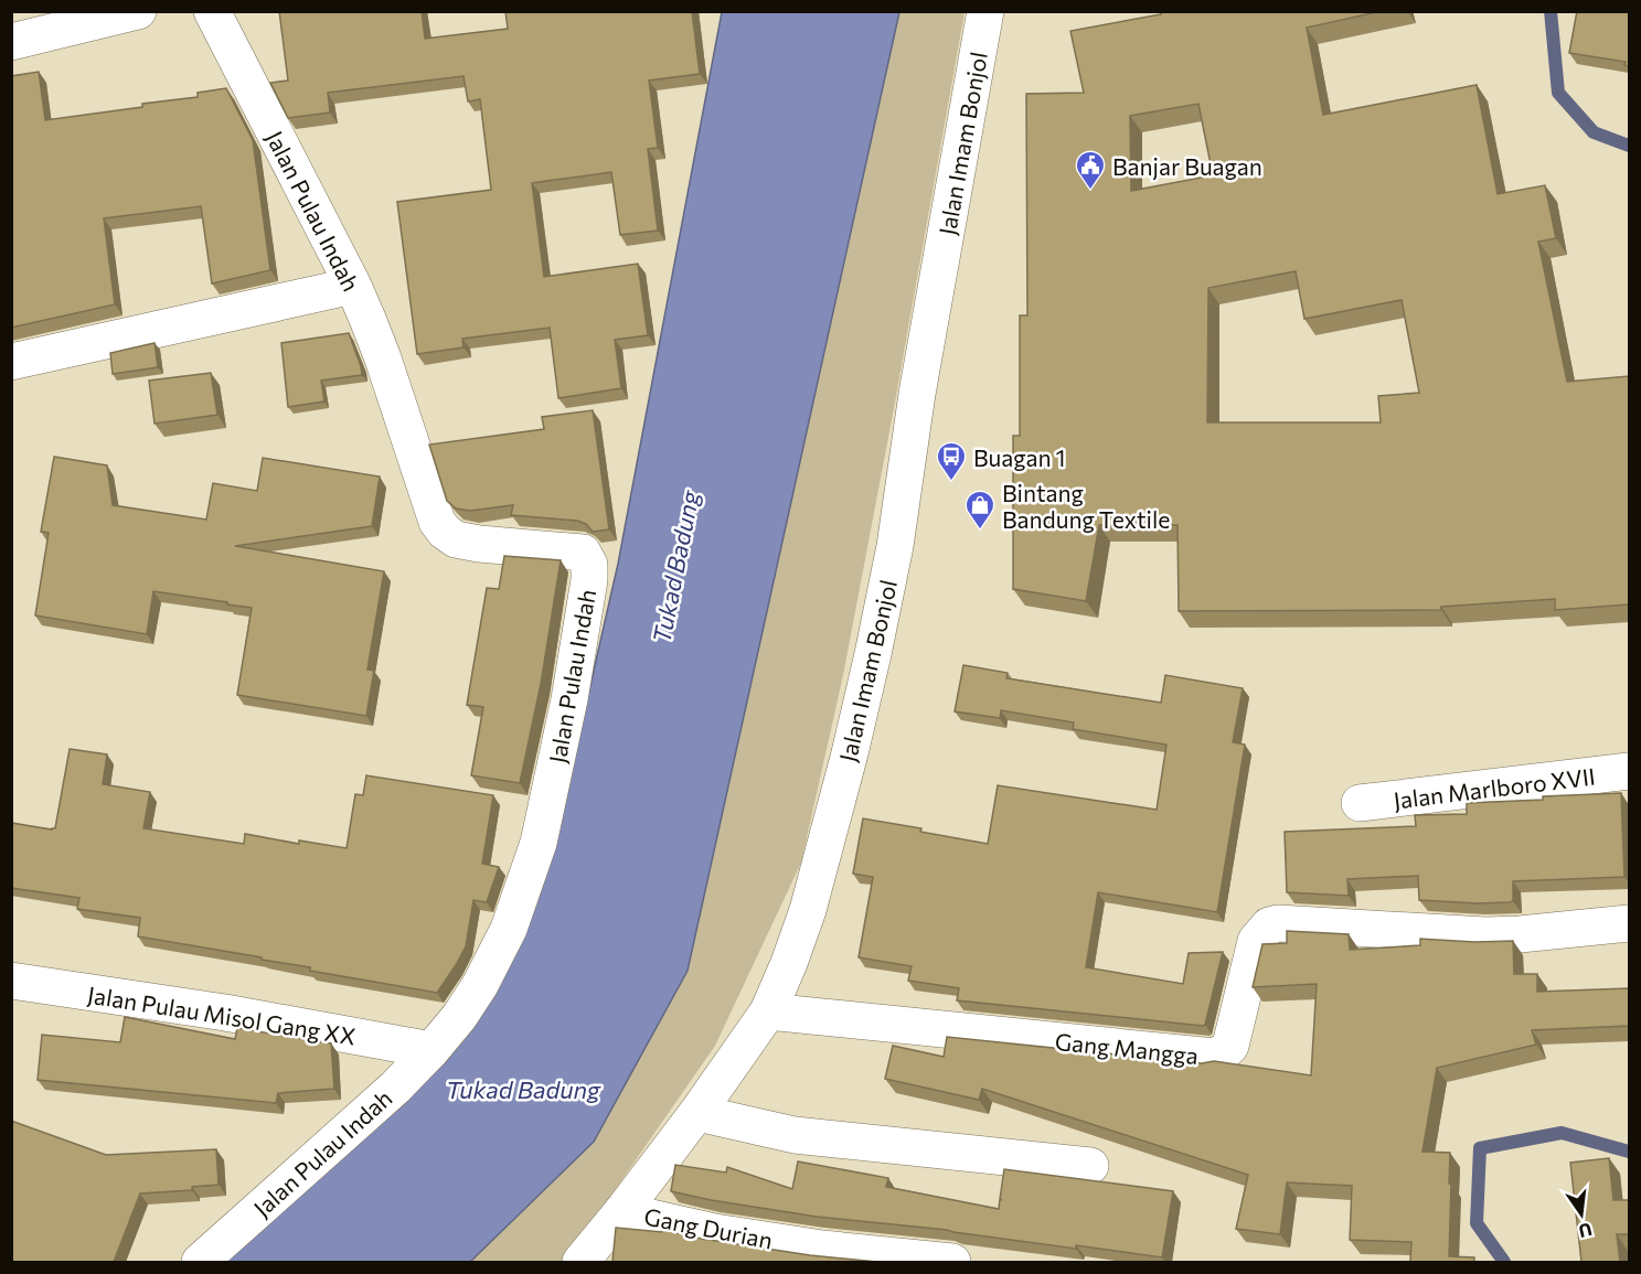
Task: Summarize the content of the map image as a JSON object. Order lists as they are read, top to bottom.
{
  "streets": {
    "main road": [
      "Jalan Imam Bonjol",
      "Jalan Pulau Indah",
      "Jalan Marlboro XVII",
      "Jalan Pulau Misol Gang XX",
      "Gang Mangga",
      "Gang Durian"
    ]
  },
  "crossings": [
    ["Jalan Imam Bonjol", "Gang Mangga"],
    ["Jalan Imam Bonjol", "Gang Durian"],
    ["Jalan Pulau Indah", "Jalan Pulau Misol Gang XX"]
  ],
  "water": ["Tukad Badung"],
  "places": {
    "public building": ["Banjar Buagan"],
    "bus stop": ["Buagan 1"],
    "shop": ["Bintang Bandung Textile"]
  },
  "north": "bottom"
}
